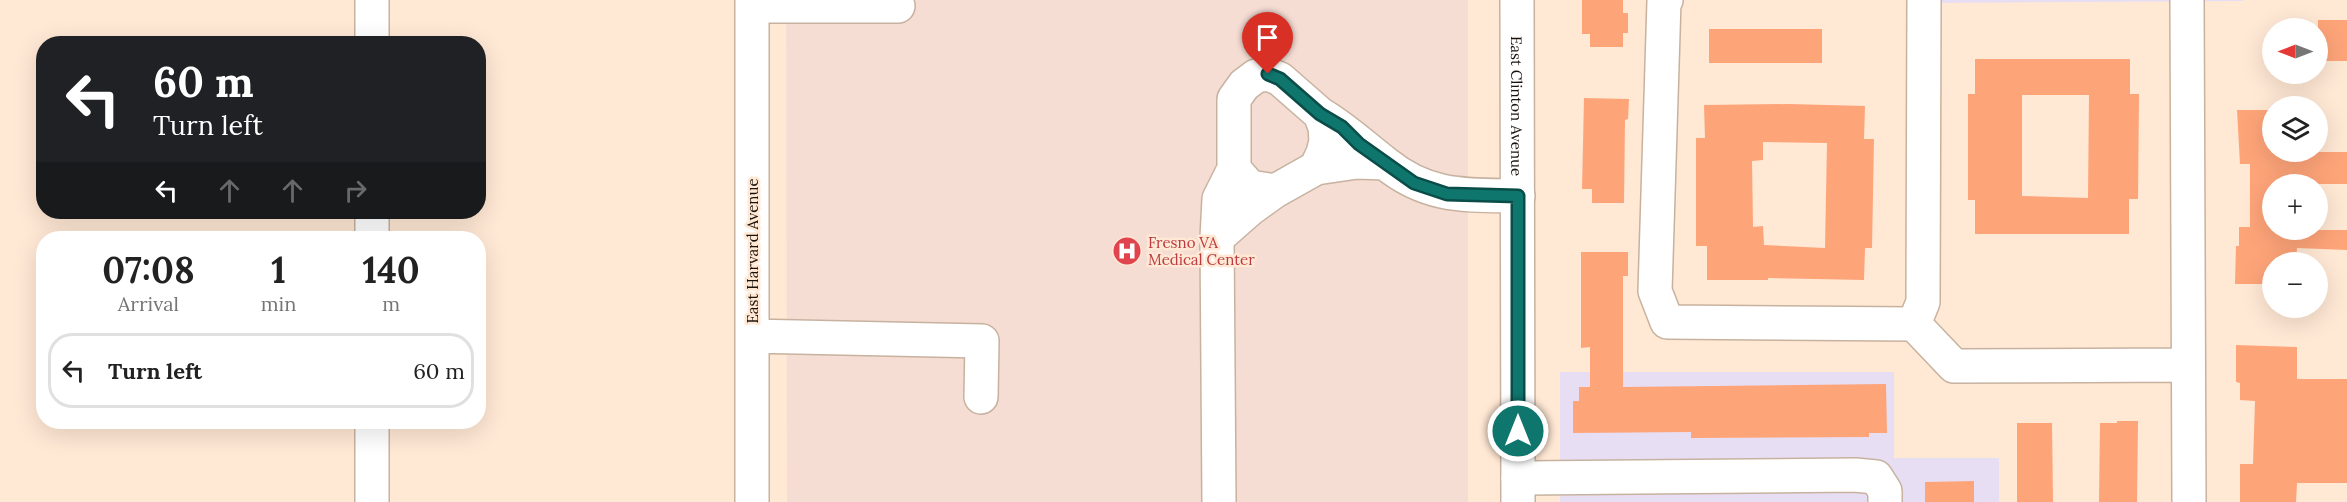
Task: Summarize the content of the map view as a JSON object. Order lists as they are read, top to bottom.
{
  "streets": {
    "street": ["East Clinton Avenue", "East Harvard Avenue"]
  },
  "places": {
    "hospital": ["Fresno VA Medical Center"]
  },
  "north": "left",
  "page": {
    "map_buttons": ["+", "−"],
    "turn": ["60 m", "Turn left"],
    "eta": [
      "07:08",
      "Arrival",
      "1",
      "min",
      "140",
      "m"
    ],
    "list": [
      {
        "name": "Turn left",
        "value": "60 m"
      }
    ]
  }
}
